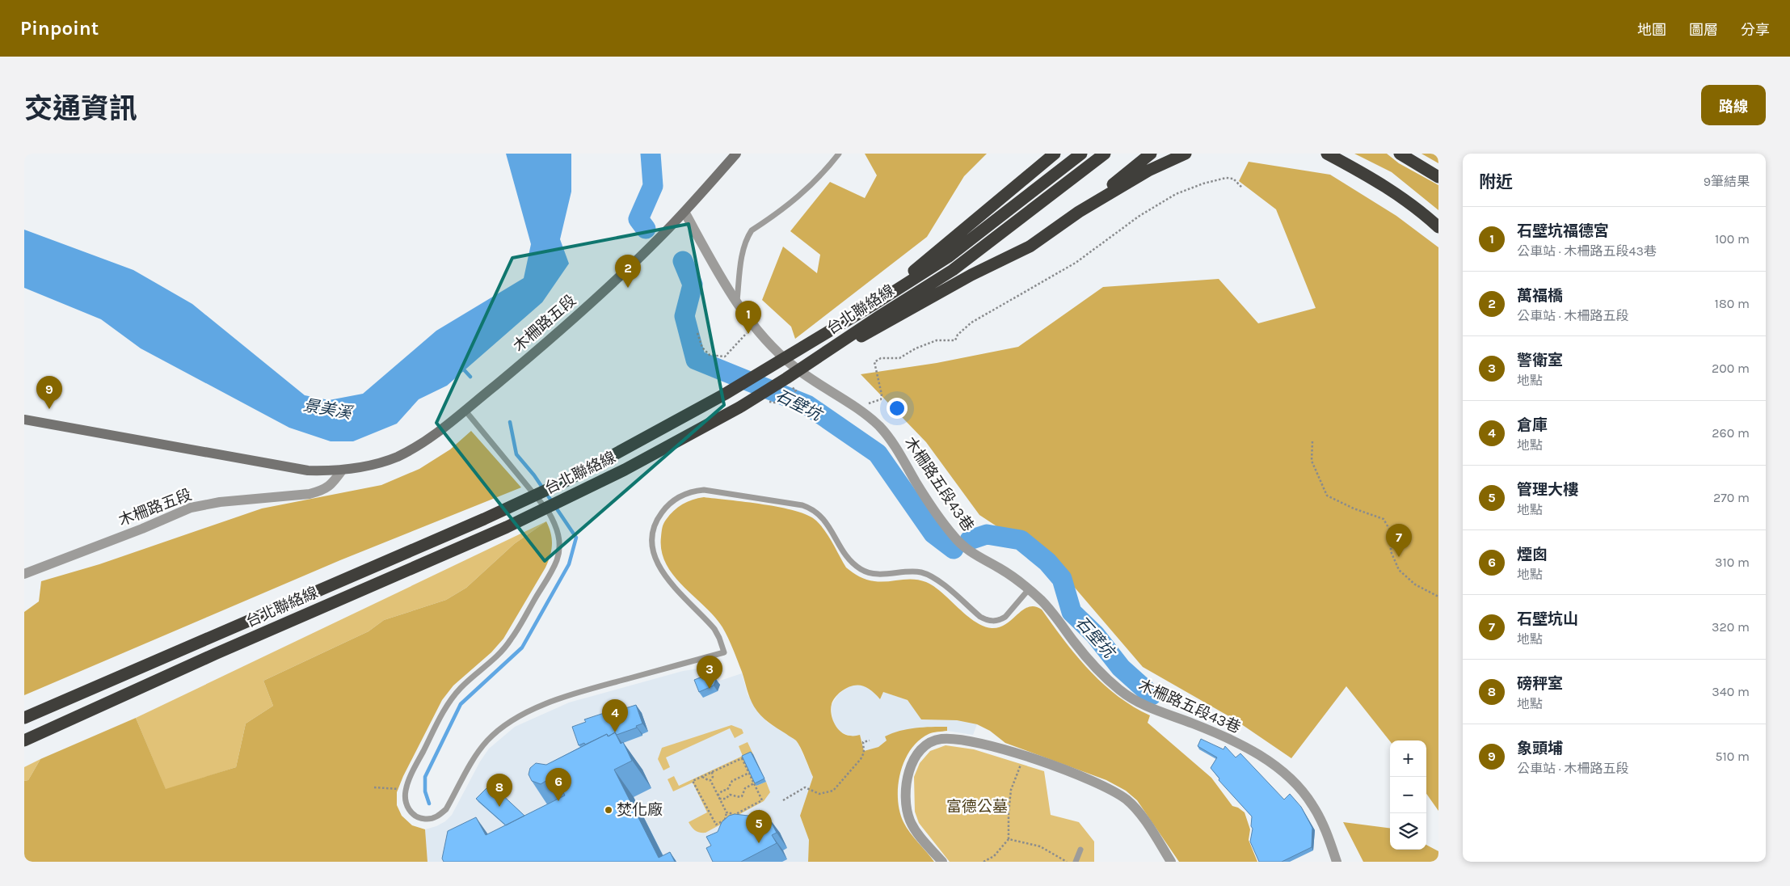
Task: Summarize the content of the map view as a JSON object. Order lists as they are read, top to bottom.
{
  "streets": {
    "highway": ["台北聯絡線"],
    "main road": ["木柵路五段"],
    "street": ["木柵路五段43巷"]
  },
  "crossings": [
    ["木柵路五段", "木柵路五段43巷"]
  ],
  "water": ["石壁坑", "景美溪"],
  "parks": ["富德公墓"],
  "places": ["焚化廠"],
  "page": {
    "header": "Pinpoint",
    "nav": ["地圖", "圖層", "分享"],
    "title": "交通資訊",
    "buttons": "路線",
    "heading": ["附近", "9筆結果"],
    "list": [
      {
        "mark": "1",
        "name": "石壁坑福德宮",
        "note": "公車站 · 木柵路五段43巷",
        "value": "100 m"
      },
      {
        "mark": "2",
        "name": "萬福橋",
        "note": "公車站 · 木柵路五段",
        "value": "180 m"
      },
      {
        "mark": "3",
        "name": "警衛室",
        "note": "地點",
        "value": "200 m"
      },
      {
        "mark": "4",
        "name": "倉庫",
        "note": "地點",
        "value": "260 m"
      },
      {
        "mark": "5",
        "name": "管理大樓",
        "note": "地點",
        "value": "270 m"
      },
      {
        "mark": "6",
        "name": "煙囪",
        "note": "地點",
        "value": "310 m"
      },
      {
        "mark": "7",
        "name": "石壁坑山",
        "note": "地點",
        "value": "320 m"
      },
      {
        "mark": "8",
        "name": "磅秤室",
        "note": "地點",
        "value": "340 m"
      },
      {
        "mark": "9",
        "name": "象頭埔",
        "note": "公車站 · 木柵路五段",
        "value": "510 m"
      }
    ],
    "pins": [
      "2",
      "1",
      "9",
      "7",
      "3",
      "4",
      "6",
      "8",
      "5"
    ],
    "map_buttons": ["+", "−"]
  }
}
